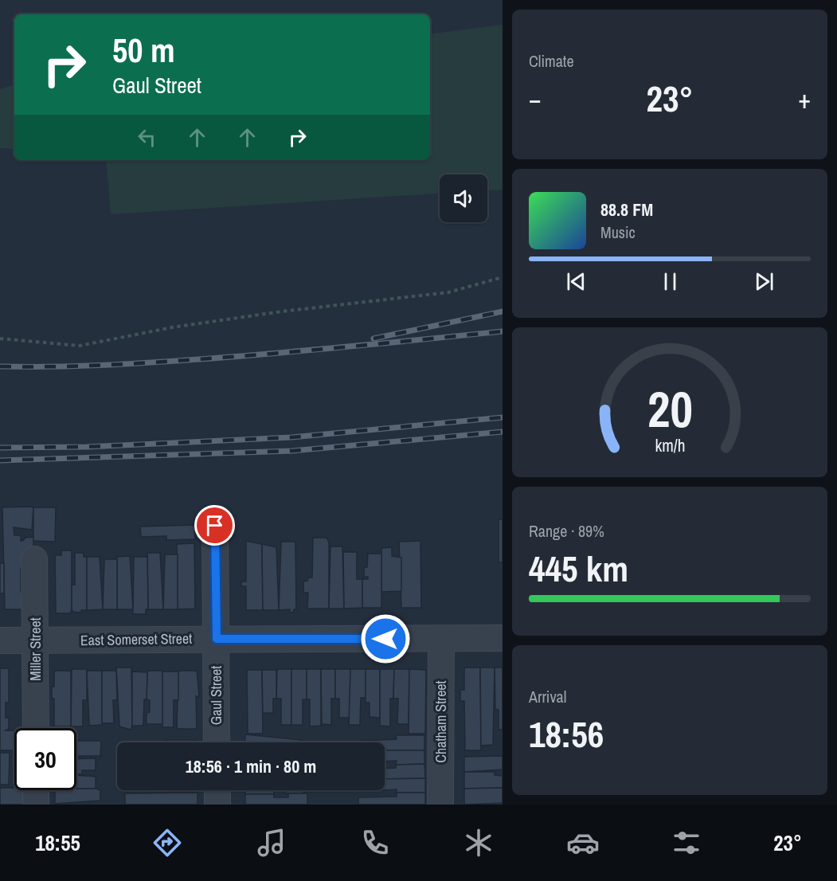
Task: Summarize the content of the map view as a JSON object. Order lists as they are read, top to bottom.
{
  "streets": {
    "street": [
      "East Somerset Street",
      "Miller Street",
      "Gaul Street",
      "Chatham Street"
    ]
  },
  "crossings": [
    ["East Somerset Street", "Miller Street"],
    ["East Somerset Street", "Gaul Street"],
    ["East Somerset Street", "Chatham Street"]
  ],
  "page": {
    "tile": [
      "Climate",
      ["Range · 89%", "445 km"],
      ["Arrival", "18:56"]
    ],
    "turn": ["50 m", "Gaul Street"],
    "heat": ["−", "23°", "+"],
    "song": ["88.8 FM", "Music"],
    "limit": "30",
    "trip": "18:56 · 1 min · 80 m",
    "tabs": ["18:55", "23°"],
    "gauge": ["20", "km/h"]
  }
}
